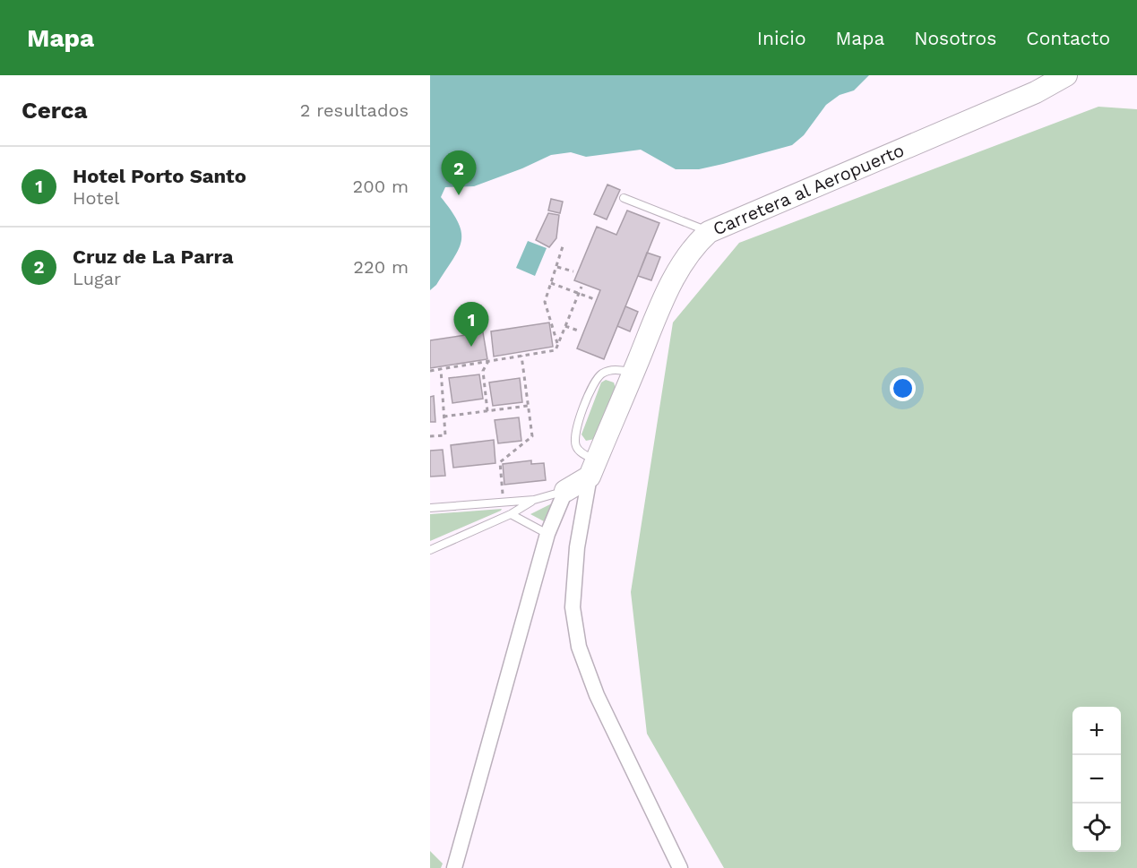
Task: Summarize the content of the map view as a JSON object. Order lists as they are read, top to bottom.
{
  "streets": {
    "main road": ["Carretera al Aeropuerto"]
  },
  "page": {
    "header": "Mapa",
    "nav": [
      "Inicio",
      "Mapa",
      "Nosotros",
      "Contacto"
    ],
    "heading": ["Cerca", "2 resultados"],
    "list": [
      {
        "mark": "1",
        "name": "Hotel Porto Santo",
        "note": "Hotel",
        "value": "200 m"
      },
      {
        "mark": "2",
        "name": "Cruz de La Parra",
        "note": "Lugar",
        "value": "220 m"
      }
    ],
    "pins": ["2", "1"],
    "map_buttons": ["+", "−"]
  }
}
